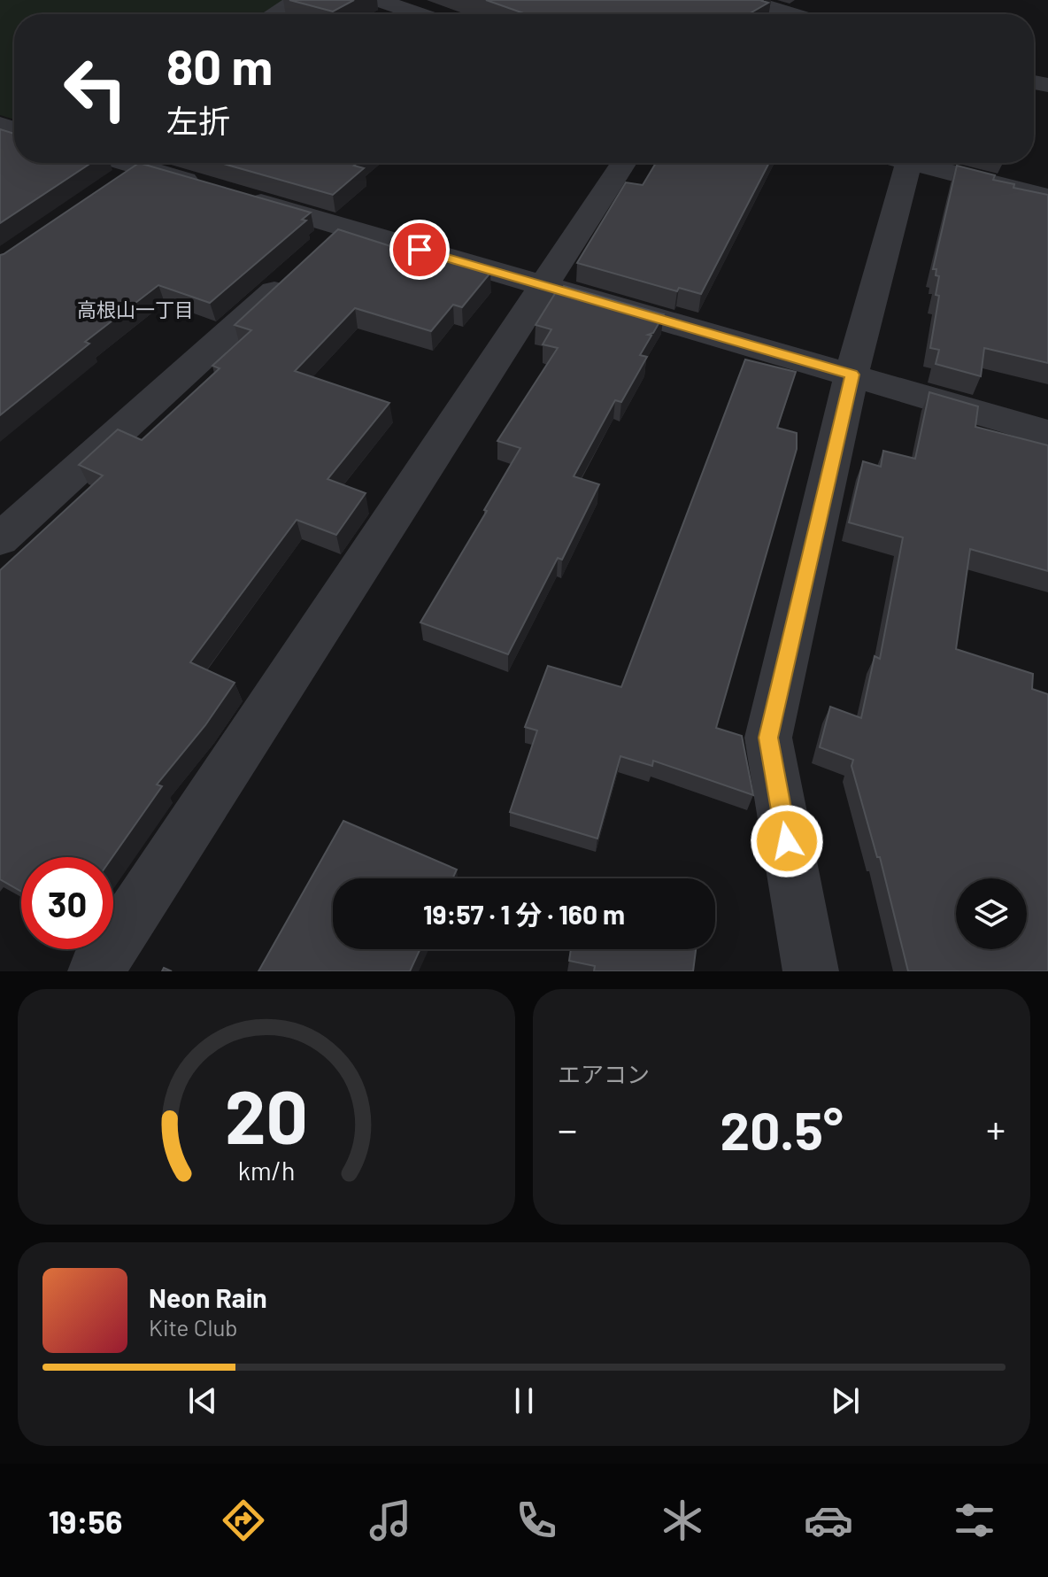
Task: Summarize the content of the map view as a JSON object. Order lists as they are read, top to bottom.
{
  "districts": ["高根山一丁目"],
  "page": {
    "turn": ["80 m", "左折"],
    "limit": "30",
    "trip": "19:57 · 1 分 · 160 m",
    "tile": "エアコン",
    "heat": ["−", "20.5°", "+"],
    "song": ["Neon Rain", "Kite Club"],
    "tabs": "19:56",
    "gauge": ["20", "km/h"]
  }
}
